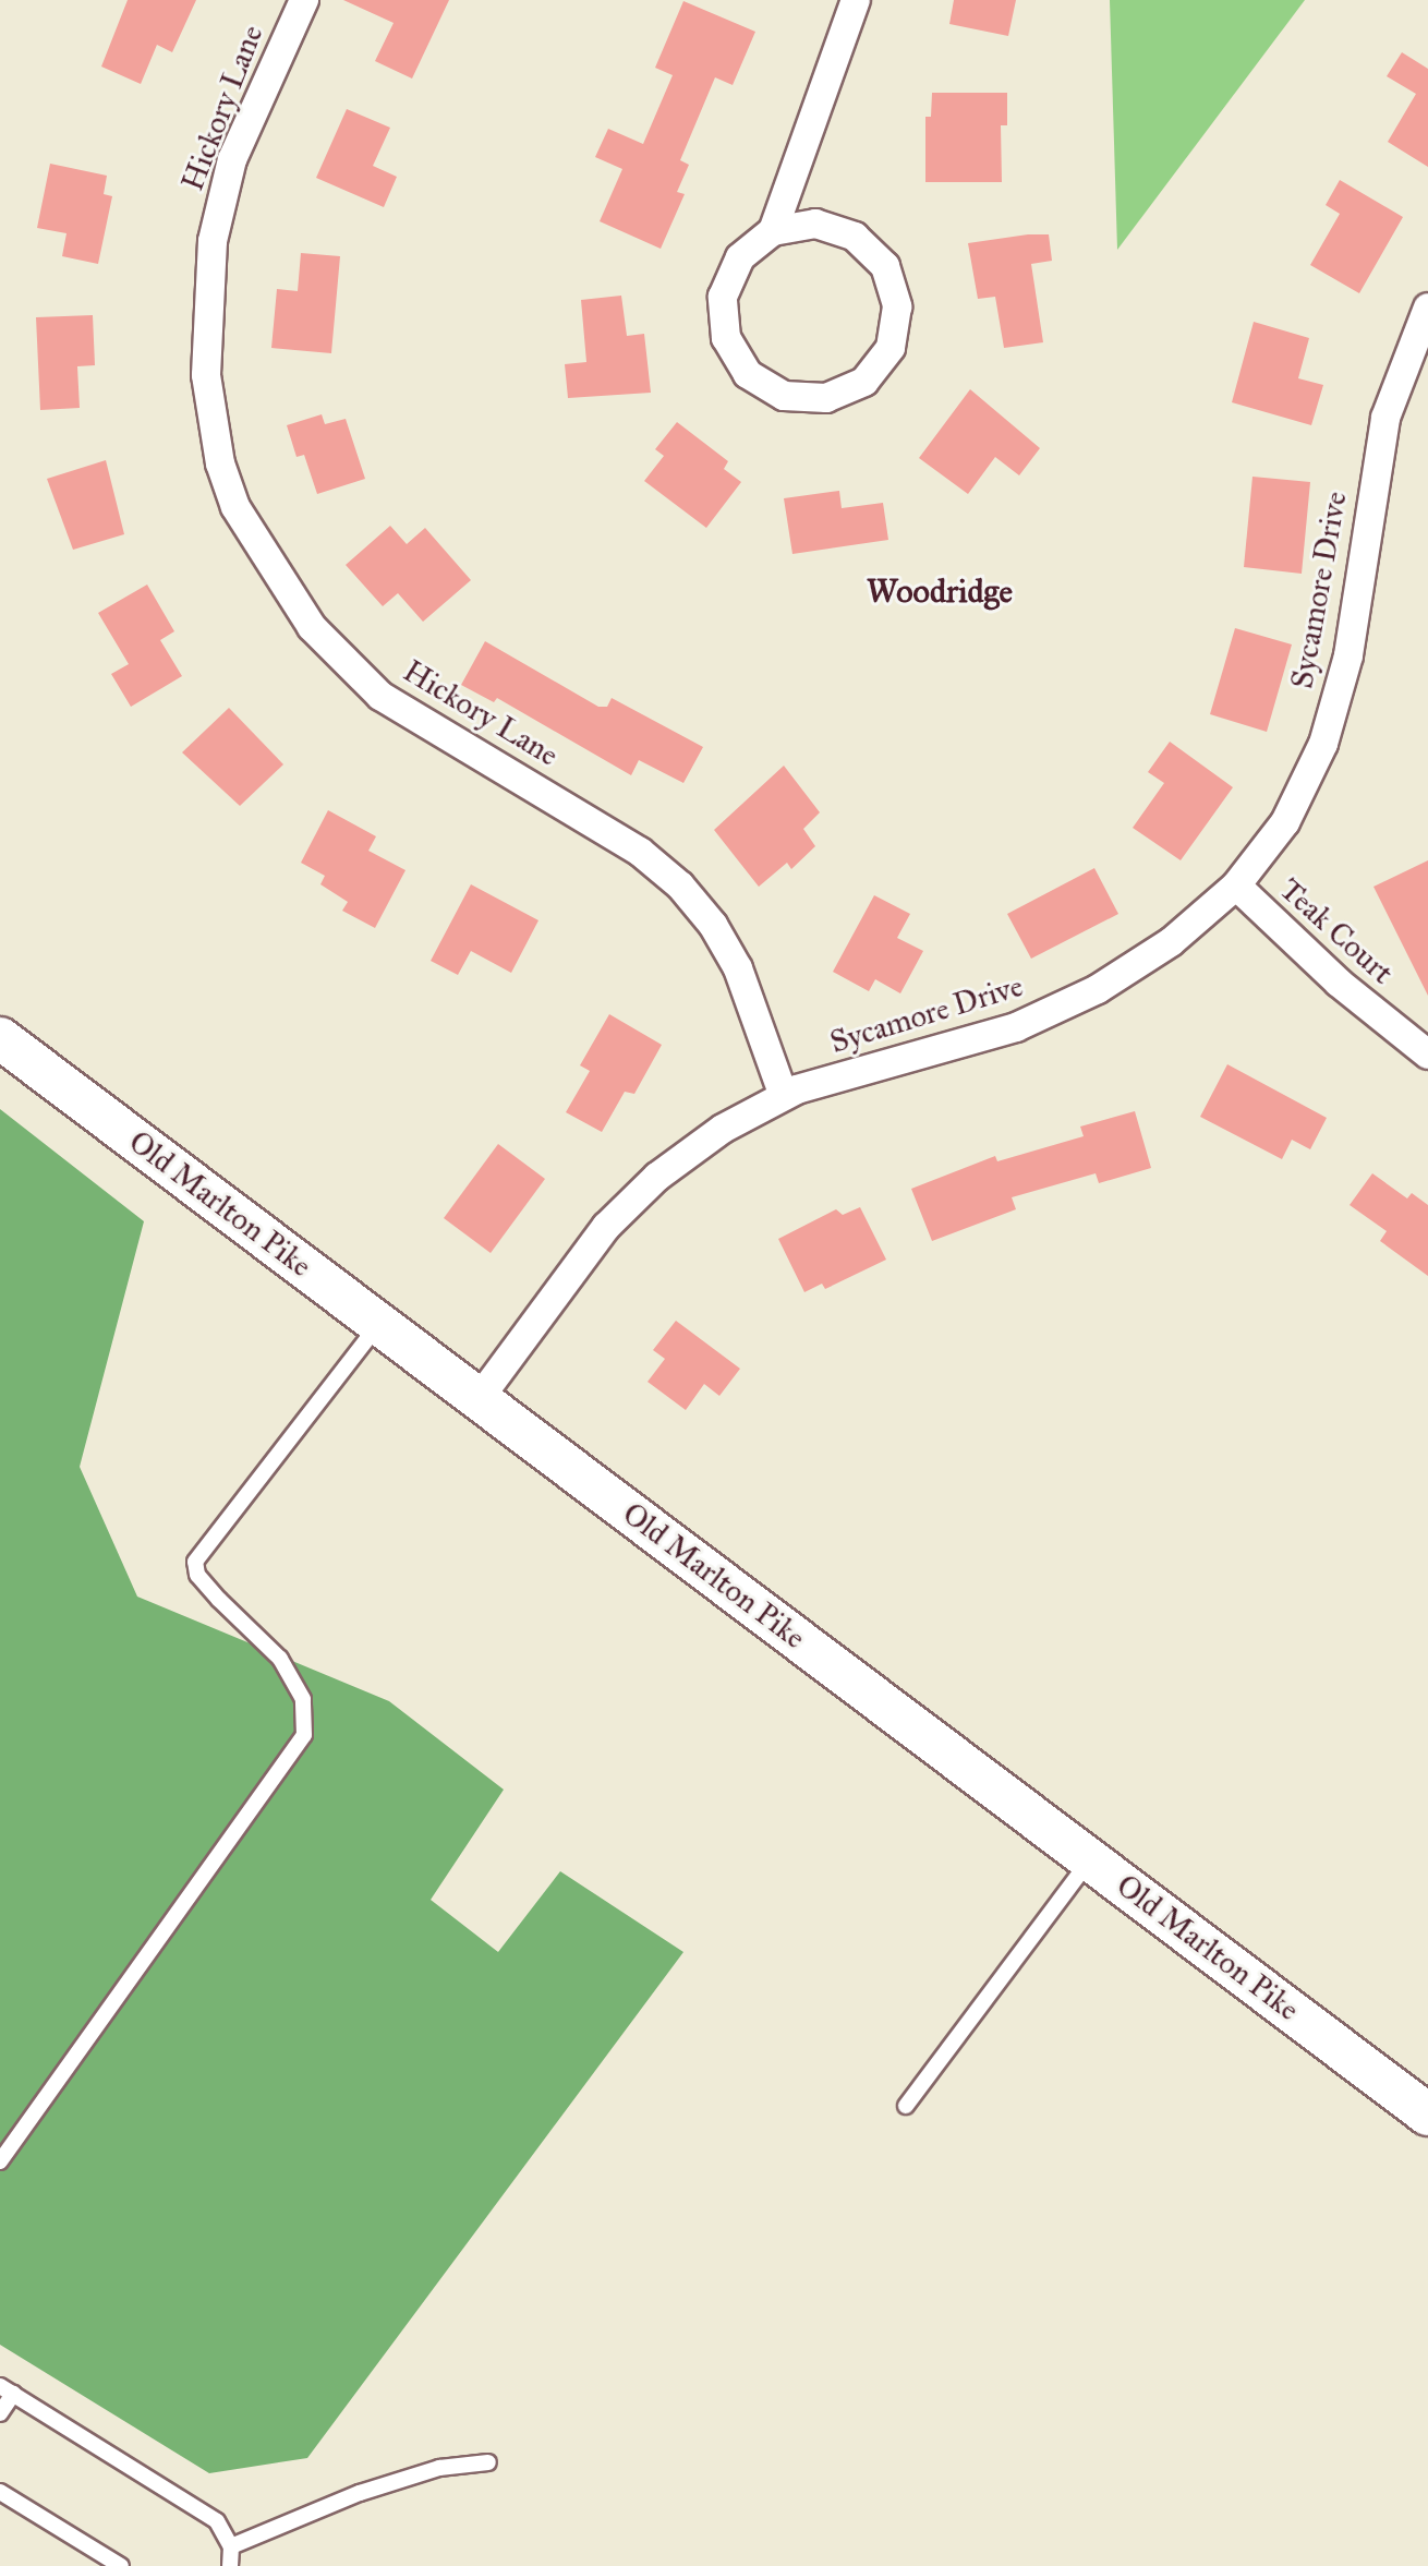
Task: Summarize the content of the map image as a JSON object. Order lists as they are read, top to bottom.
{
  "streets": {
    "street": [
      "Hickory Lane",
      "Sycamore Drive",
      "Teak Court",
      "Old Marlton Pike"
    ]
  },
  "crossings": [
    ["Hickory Lane", "Sycamore Drive"],
    ["Sycamore Drive", "Teak Court"],
    ["Sycamore Drive", "Old Marlton Pike"]
  ],
  "districts": ["Woodridge"]
}
